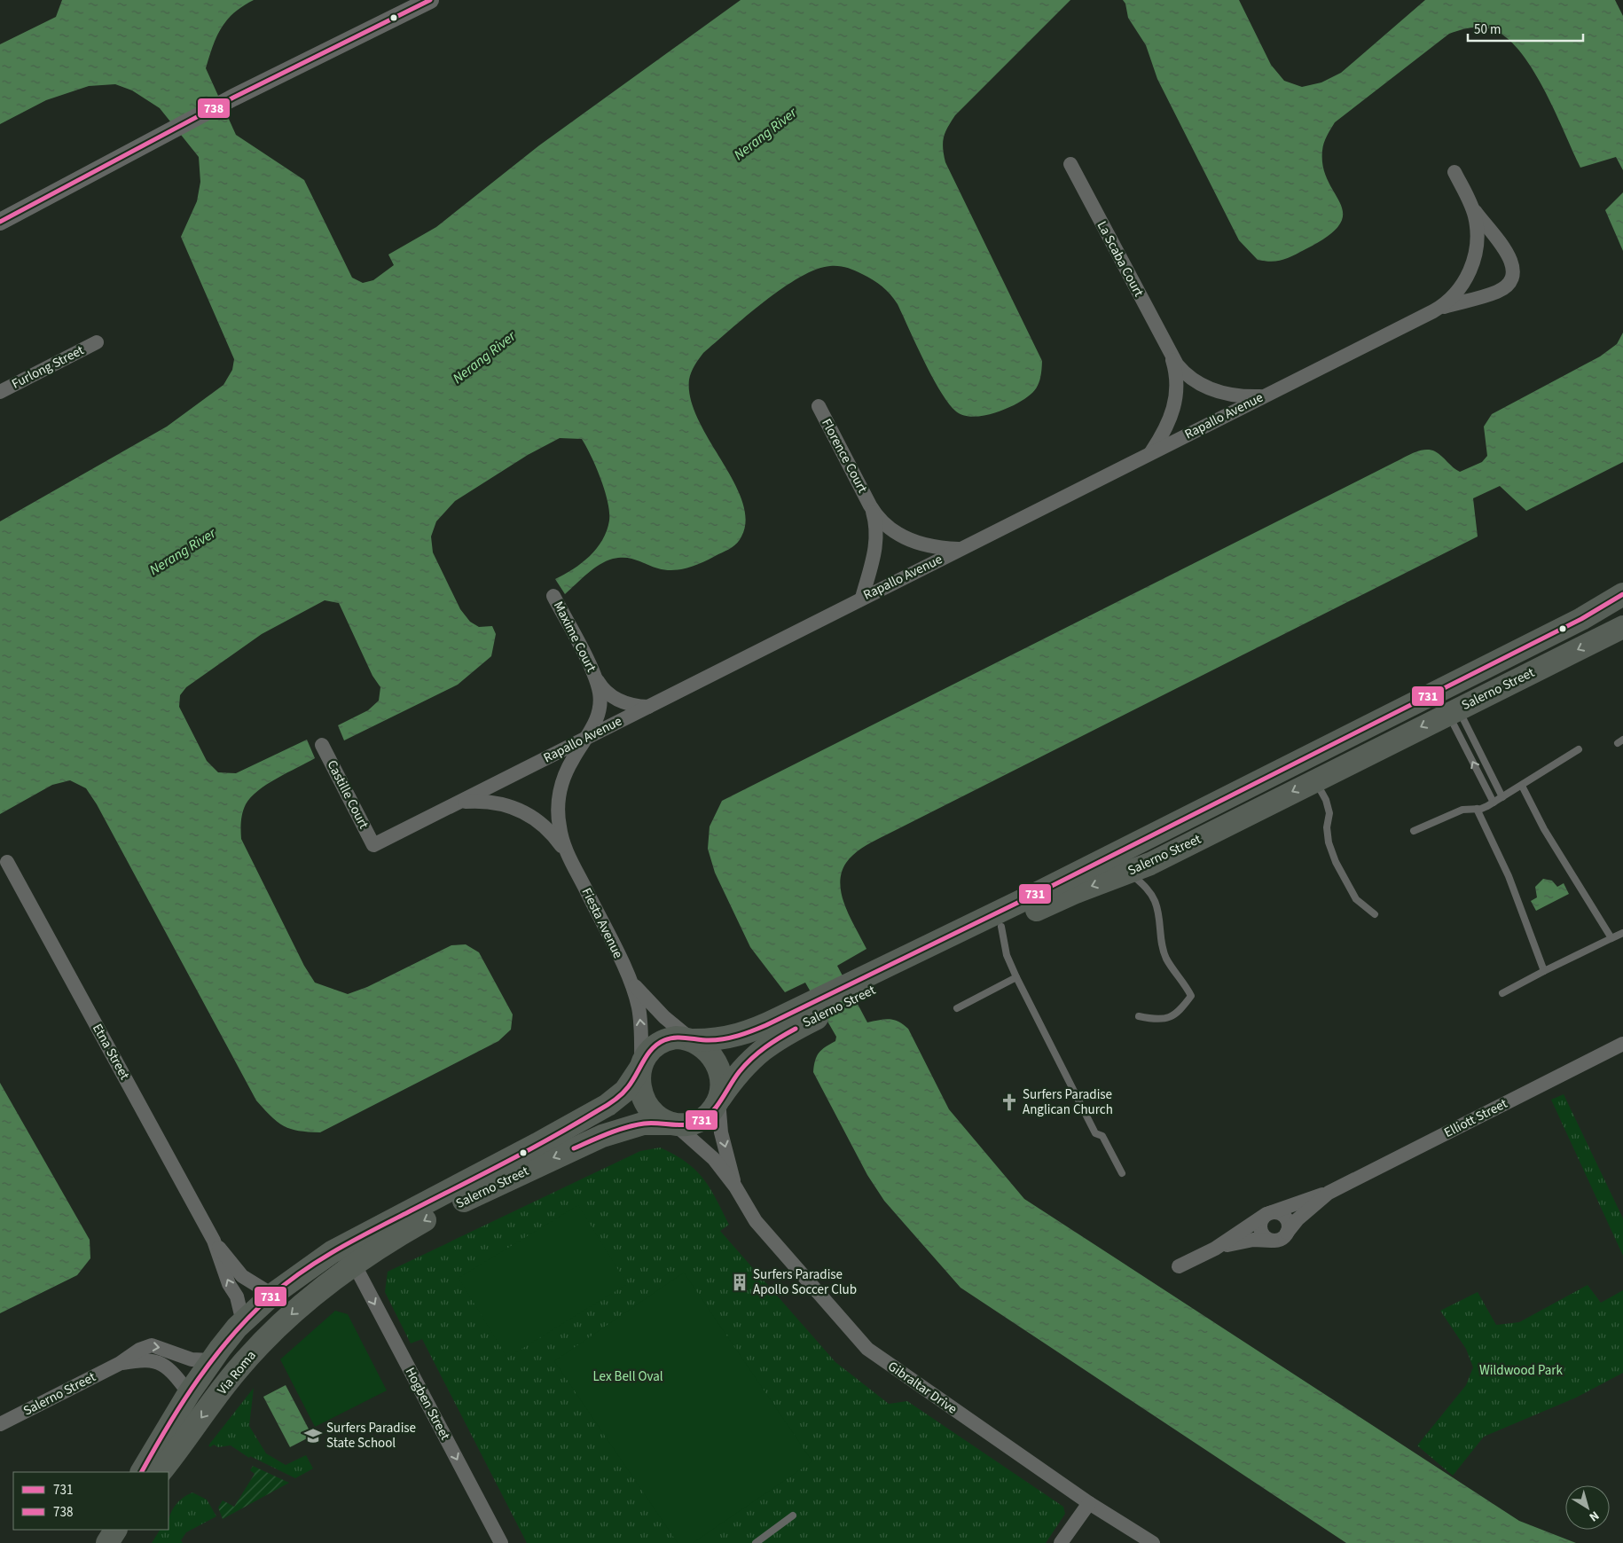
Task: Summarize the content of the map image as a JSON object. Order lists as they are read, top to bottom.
{
  "streets": {
    "main road": ["Salerno Street", "Via Roma"],
    "street": [
      "La Scaba Court",
      "Furlong Street",
      "Rapallo Avenue",
      "Florence Court",
      "Maxime Court",
      "Castille Court",
      "Fiesta Avenue",
      "Etna Street",
      "Elliott Street",
      "Gibraltar Drive",
      "Hogben Street"
    ]
  },
  "crossings": [
    ["La Scaba Court", "Rapallo Avenue"],
    ["Rapallo Avenue", "Florence Court"],
    ["Rapallo Avenue", "Maxime Court"],
    ["Rapallo Avenue", "Castille Court"],
    ["Rapallo Avenue", "Fiesta Avenue"],
    ["Maxime Court", "Fiesta Avenue"],
    ["Salerno Street", "Fiesta Avenue"],
    ["Salerno Street", "Via Roma"],
    ["Salerno Street", "Gibraltar Drive"],
    ["Salerno Street", "Hogben Street"],
    ["Fiesta Avenue", "Gibraltar Drive"],
    ["Etna Street", "Via Roma"]
  ],
  "one_way": ["Hogben Street"],
  "water": ["Nerang River"],
  "parks": ["Wildwood Park", "Lex Bell Oval"],
  "places": {
    "church": ["Surfers Paradise Anglican Church"],
    "building": ["Surfers Paradise Apollo Soccer Club"],
    "school or university": ["Surfers Paradise State School"]
  },
  "lines": ["transit line 738", "transit line 731"],
  "legend": ["731", "738"],
  "scale_bar": "50 m",
  "north": "bottom right"
}
